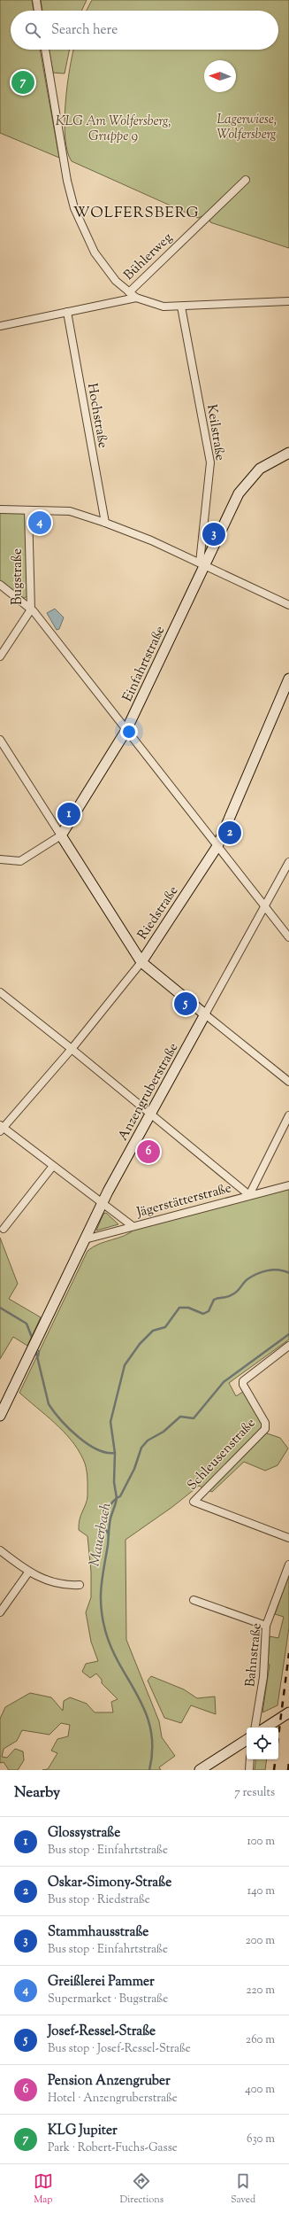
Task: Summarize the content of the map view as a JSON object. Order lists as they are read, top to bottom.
{
  "streets": {
    "street": [
      "Bühlerweg",
      "Hochstraße",
      "Keilstraße",
      "Bugstraße",
      "Einfahrtstraße",
      "Riedstraße",
      "Anzengruberstraße",
      "Jägerstätterstraße",
      "Schleusenstraße",
      "Bahnstraße"
    ]
  },
  "crossings": [
    ["Keilstraße", "Einfahrtstraße"],
    ["Anzengruberstraße", "Jägerstätterstraße"]
  ],
  "districts": ["WOLFERSBERG"],
  "water": ["Mauerbach"],
  "parks": ["Lagerwiese, Wolfersberg", "KLG Am Wolfersberg, Gruppe 9"],
  "north": "left",
  "page": {
    "search": "Search here",
    "pins": [
      "7",
      "4",
      "3",
      "1",
      "2",
      "5",
      "6"
    ],
    "heading": ["Nearby", "7 results"],
    "list": [
      {
        "mark": "1",
        "name": "Glossystraße",
        "note": "Bus stop · Einfahrtstraße",
        "value": "100 m"
      },
      {
        "mark": "2",
        "name": "Oskar-Simony-Straße",
        "note": "Bus stop · Riedstraße",
        "value": "140 m"
      },
      {
        "mark": "3",
        "name": "Stammhausstraße",
        "note": "Bus stop · Einfahrtstraße",
        "value": "200 m"
      },
      {
        "mark": "4",
        "name": "Greißlerei Pammer",
        "note": "Supermarket · Bugstraße",
        "value": "220 m"
      },
      {
        "mark": "5",
        "name": "Josef-Ressel-Straße",
        "note": "Bus stop · Josef-Ressel-Straße",
        "value": "260 m"
      },
      {
        "mark": "6",
        "name": "Pension Anzengruber",
        "note": "Hotel · Anzengruberstraße",
        "value": "400 m"
      },
      {
        "mark": "7",
        "name": "KLG Jupiter",
        "note": "Park · Robert-Fuchs-Gasse",
        "value": "630 m"
      }
    ],
    "nav": ["Map", "Directions", "Saved"]
  }
}
